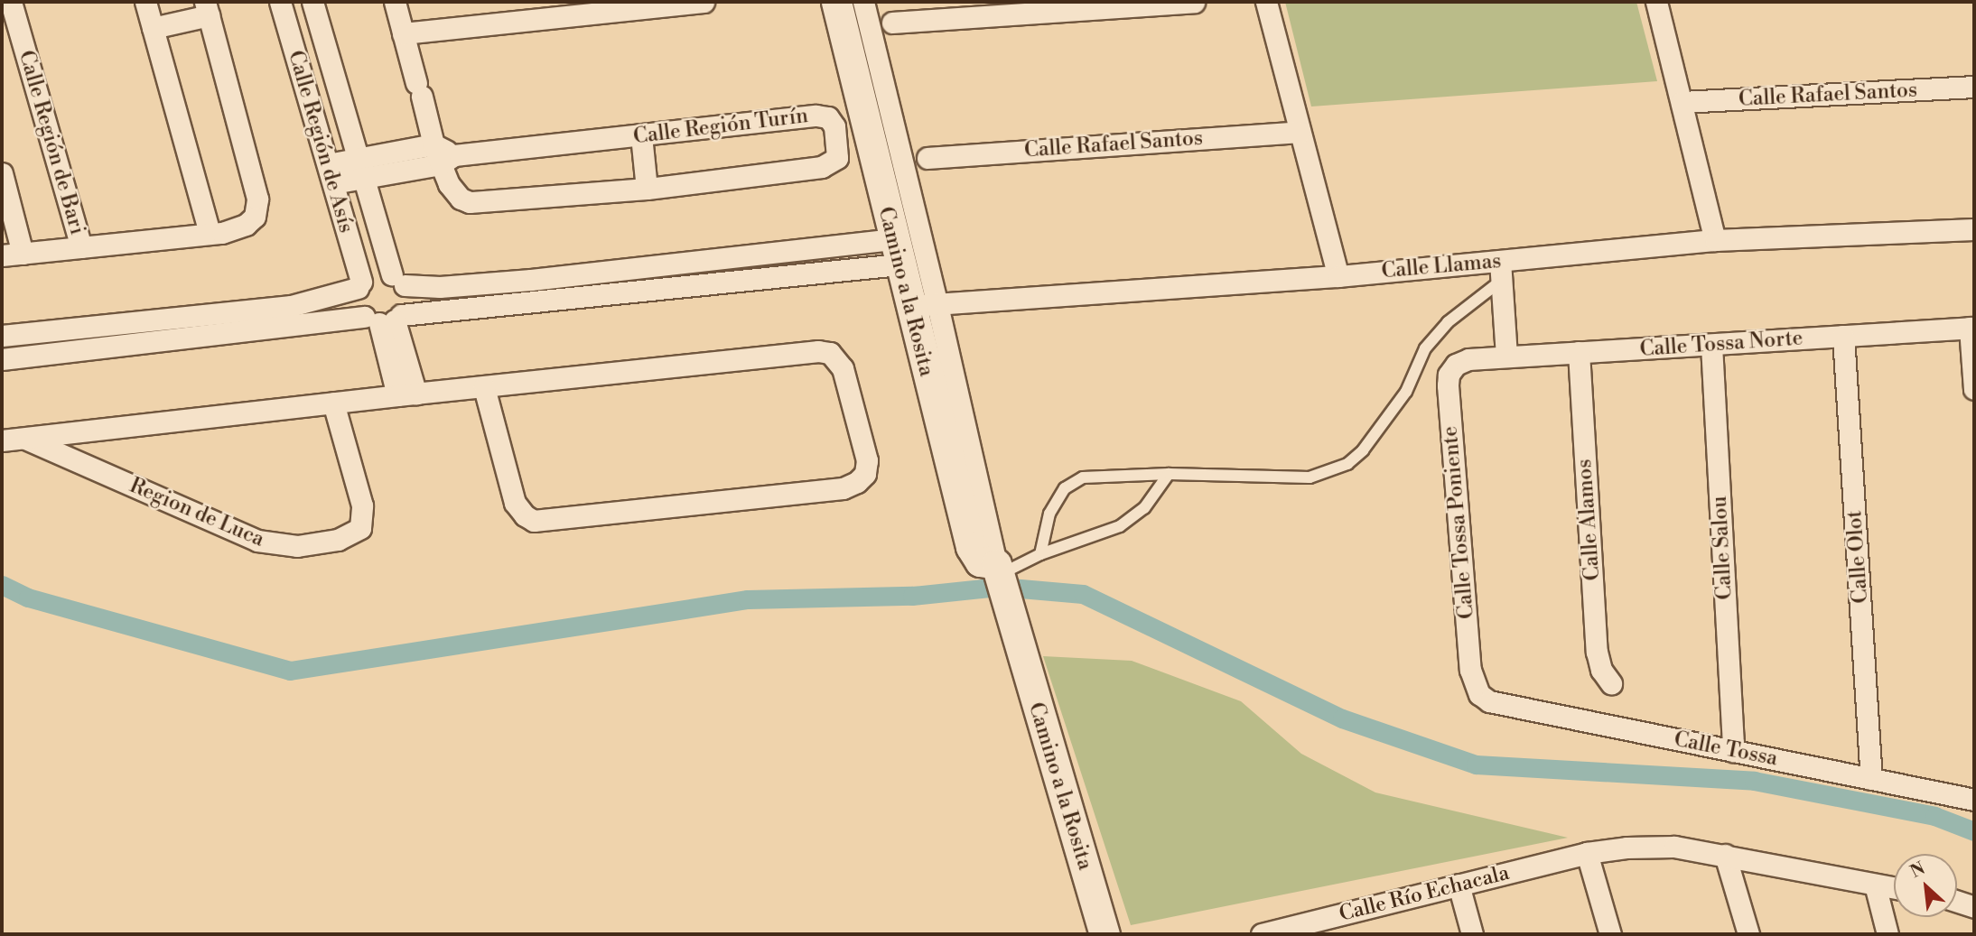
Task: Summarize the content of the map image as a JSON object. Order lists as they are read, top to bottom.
{
  "streets": {
    "street": [
      "Calle Rafael Santos",
      "Calle Región Turín",
      "Calle Región de Asís",
      "Calle Región de Bari",
      "Calle Llamas",
      "Camino a la Rosita",
      "Calle Tossa Norte",
      "Region de Luca",
      "Calle Alamos",
      "Calle Tossa Poniente",
      "Calle Salou",
      "Calle Olot",
      "Calle Tossa",
      "Calle Río Echacala"
    ]
  },
  "crossings": [
    ["Calle Región Turín", "Calle Región de Asís"],
    ["Calle Llamas", "Camino a la Rosita"],
    ["Calle Tossa Norte", "Calle Alamos"],
    ["Calle Tossa Norte", "Calle Tossa Poniente"],
    ["Calle Tossa Norte", "Calle Salou"],
    ["Calle Tossa Norte", "Calle Olot"],
    ["Calle Tossa Poniente", "Calle Tossa"],
    ["Calle Salou", "Calle Tossa"],
    ["Calle Olot", "Calle Tossa"]
  ],
  "north": "top left"
}
